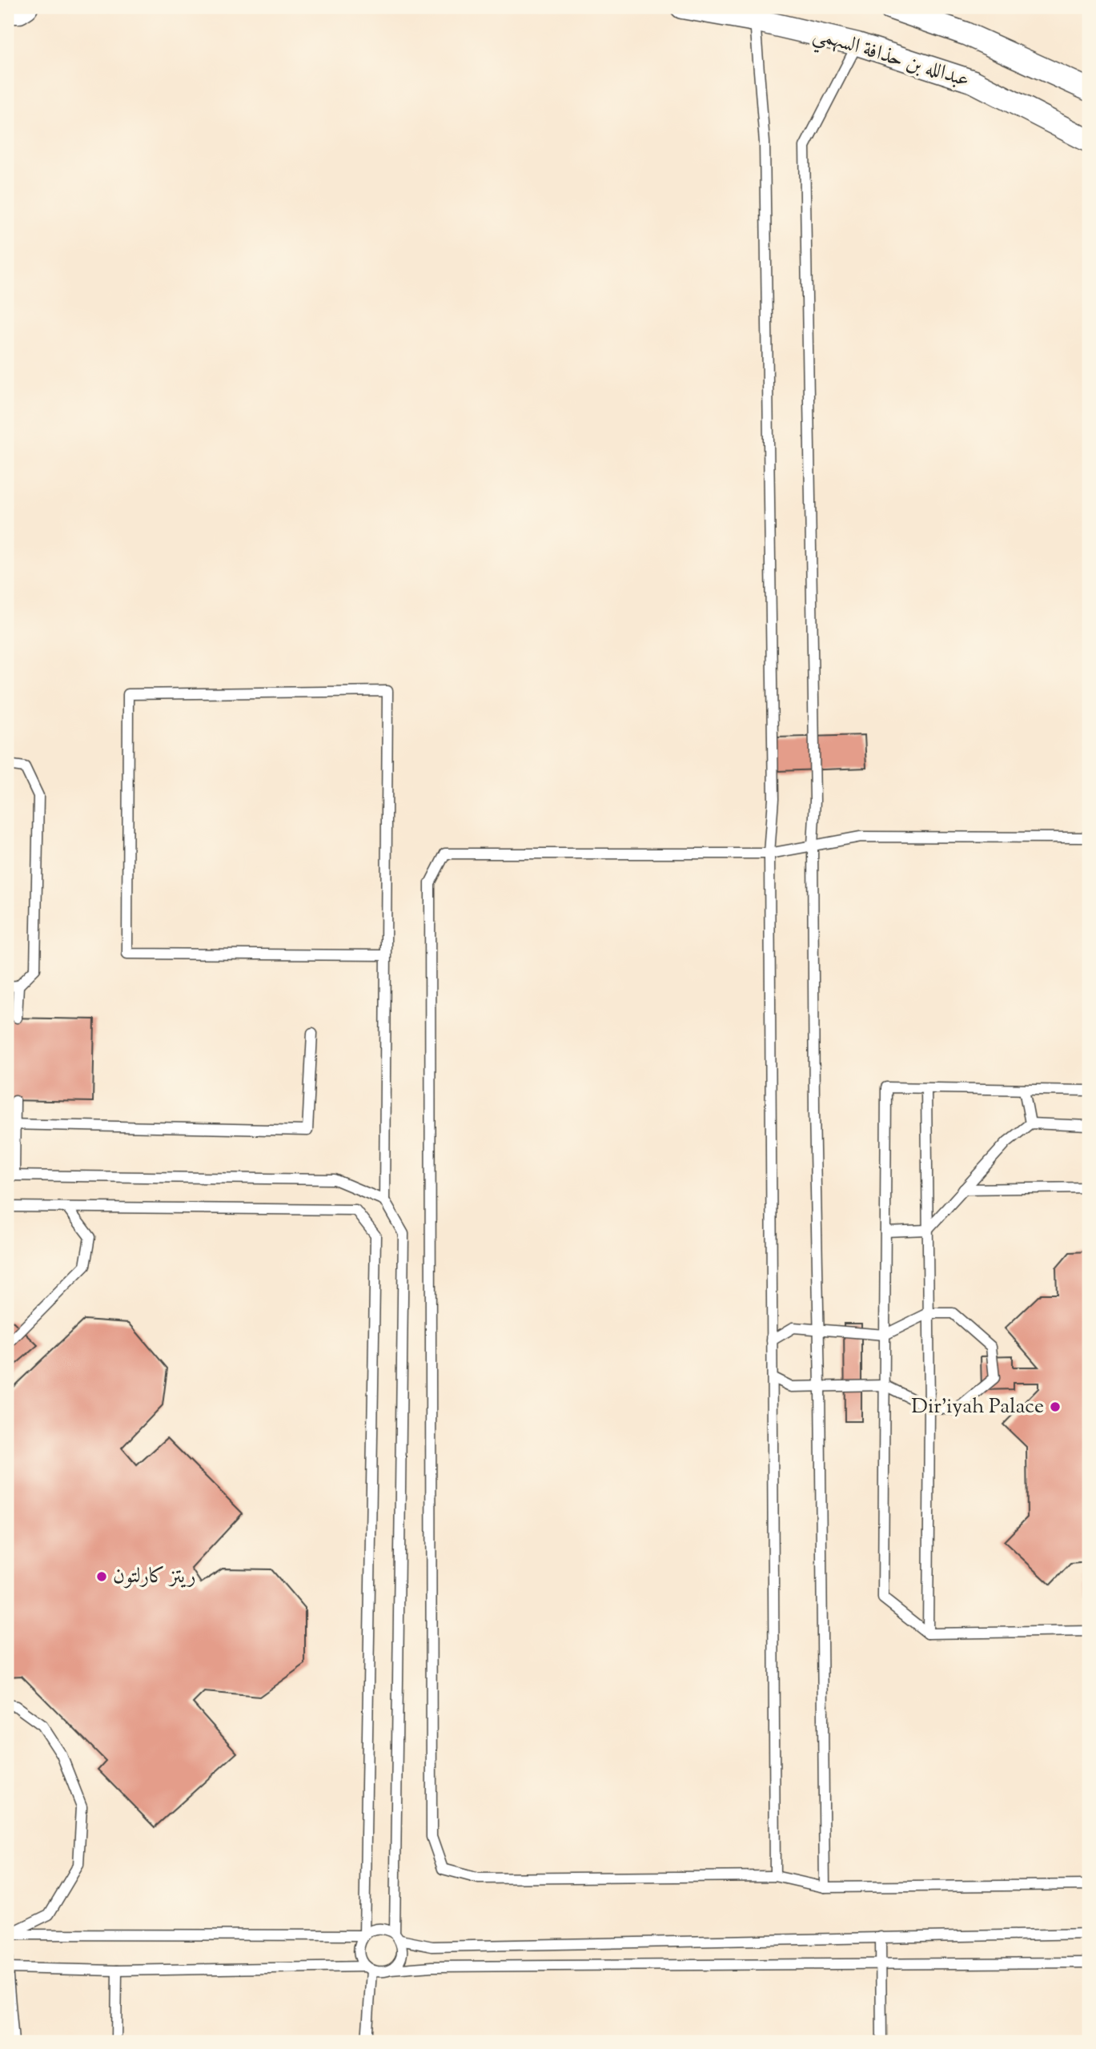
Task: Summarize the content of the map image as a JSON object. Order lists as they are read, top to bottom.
{
  "streets": {
    "street": ["عبدالله بن حذافة السهمي"]
  },
  "places": ["Dir'iyah Palace", "ريتز كارلتون"]
}
